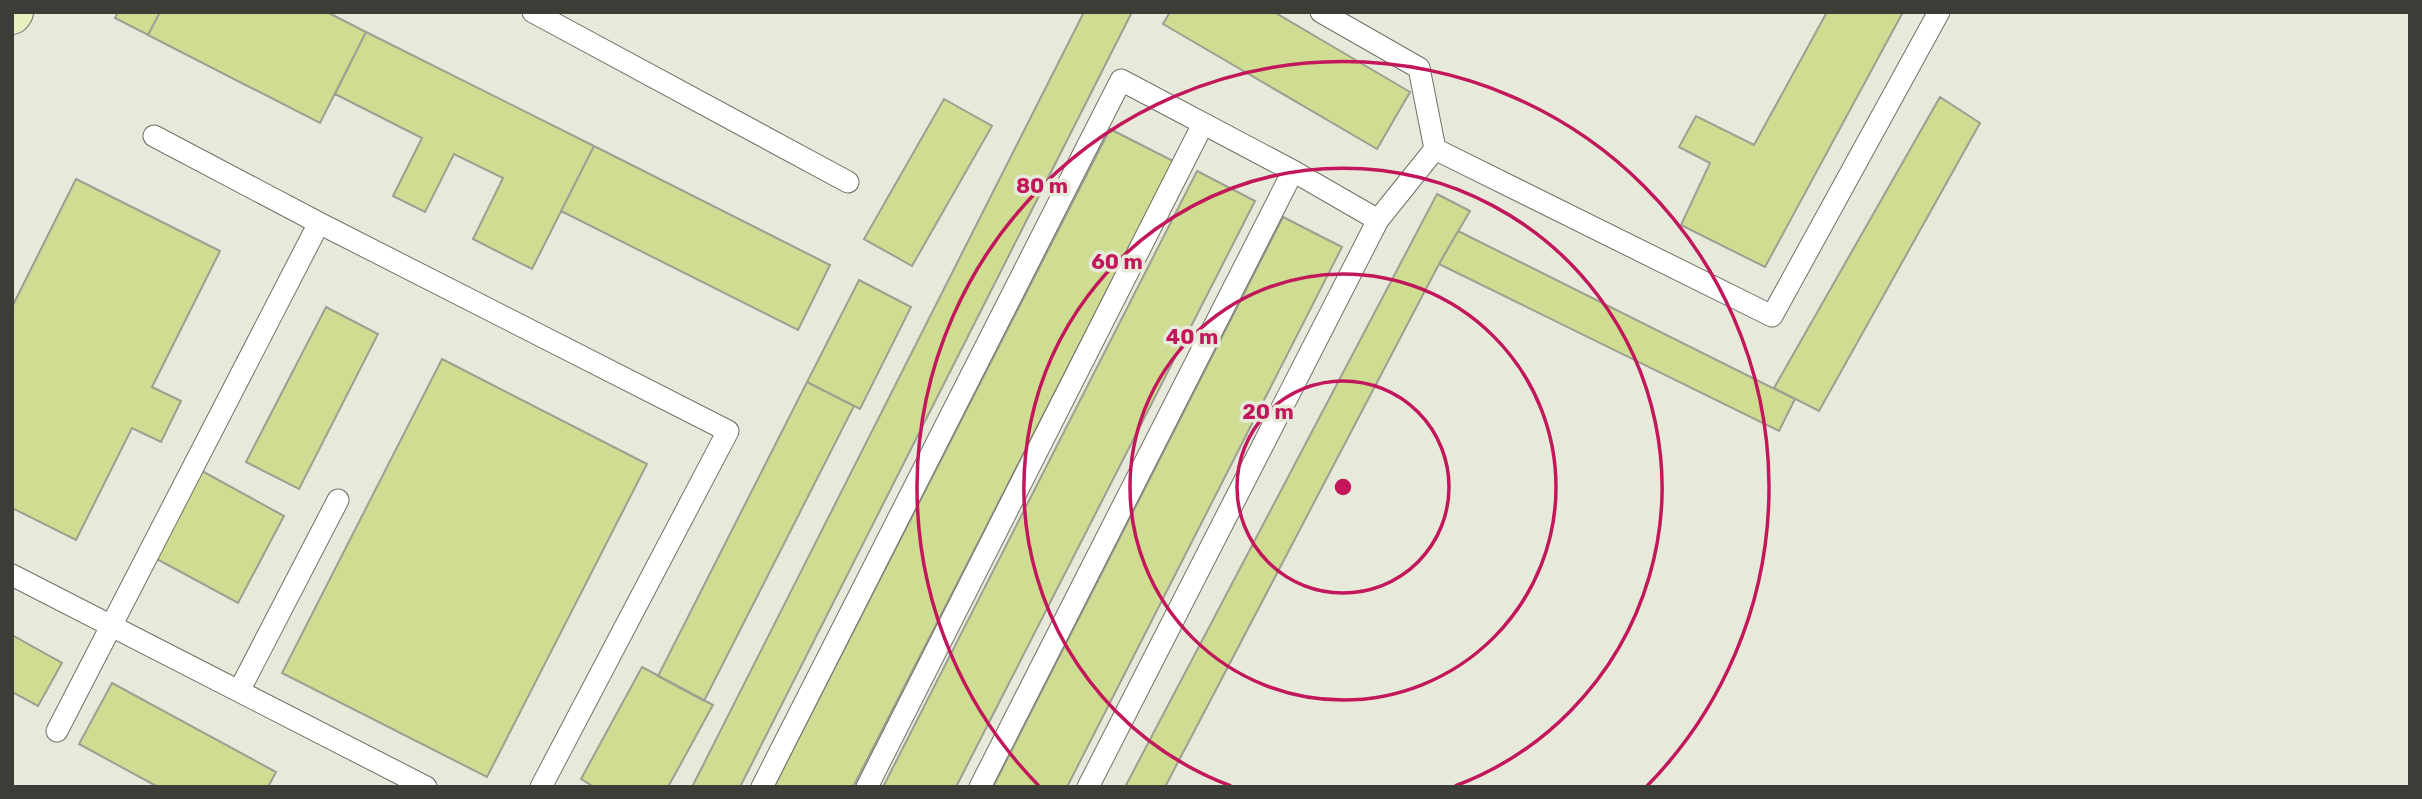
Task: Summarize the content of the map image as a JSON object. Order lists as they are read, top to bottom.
{
  "rings": [
    "80 m",
    "60 m",
    "40 m",
    "20 m"
  ]
}
